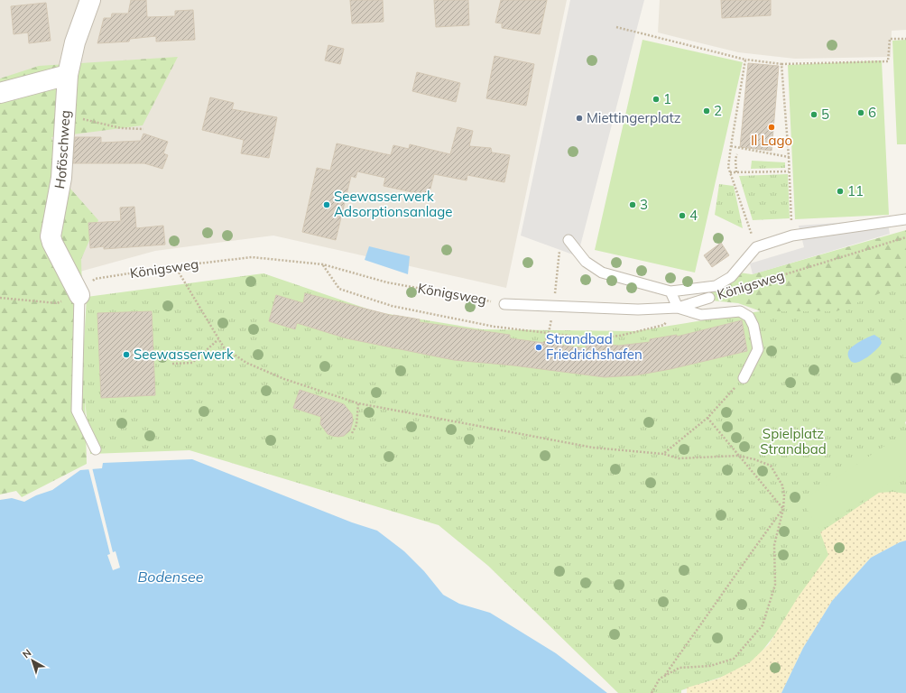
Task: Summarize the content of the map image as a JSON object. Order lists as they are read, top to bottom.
{
  "streets": {
    "street": ["Hoföschweg"],
    "lane": ["Königsweg"]
  },
  "crossings": [
    ["Hoföschweg", "Königsweg"]
  ],
  "water": ["Bodensee"],
  "parks": ["Spielplatz Strandbad"],
  "places": [
    "1",
    "2",
    "6",
    "5",
    "Miettingerplatz",
    "Il Lago",
    "11",
    "Seewasserwerk Adsorptionsanlage",
    "3",
    "4",
    "Strandbad Friedrichshafen",
    "Seewasserwerk"
  ],
  "north": "top left"
}
